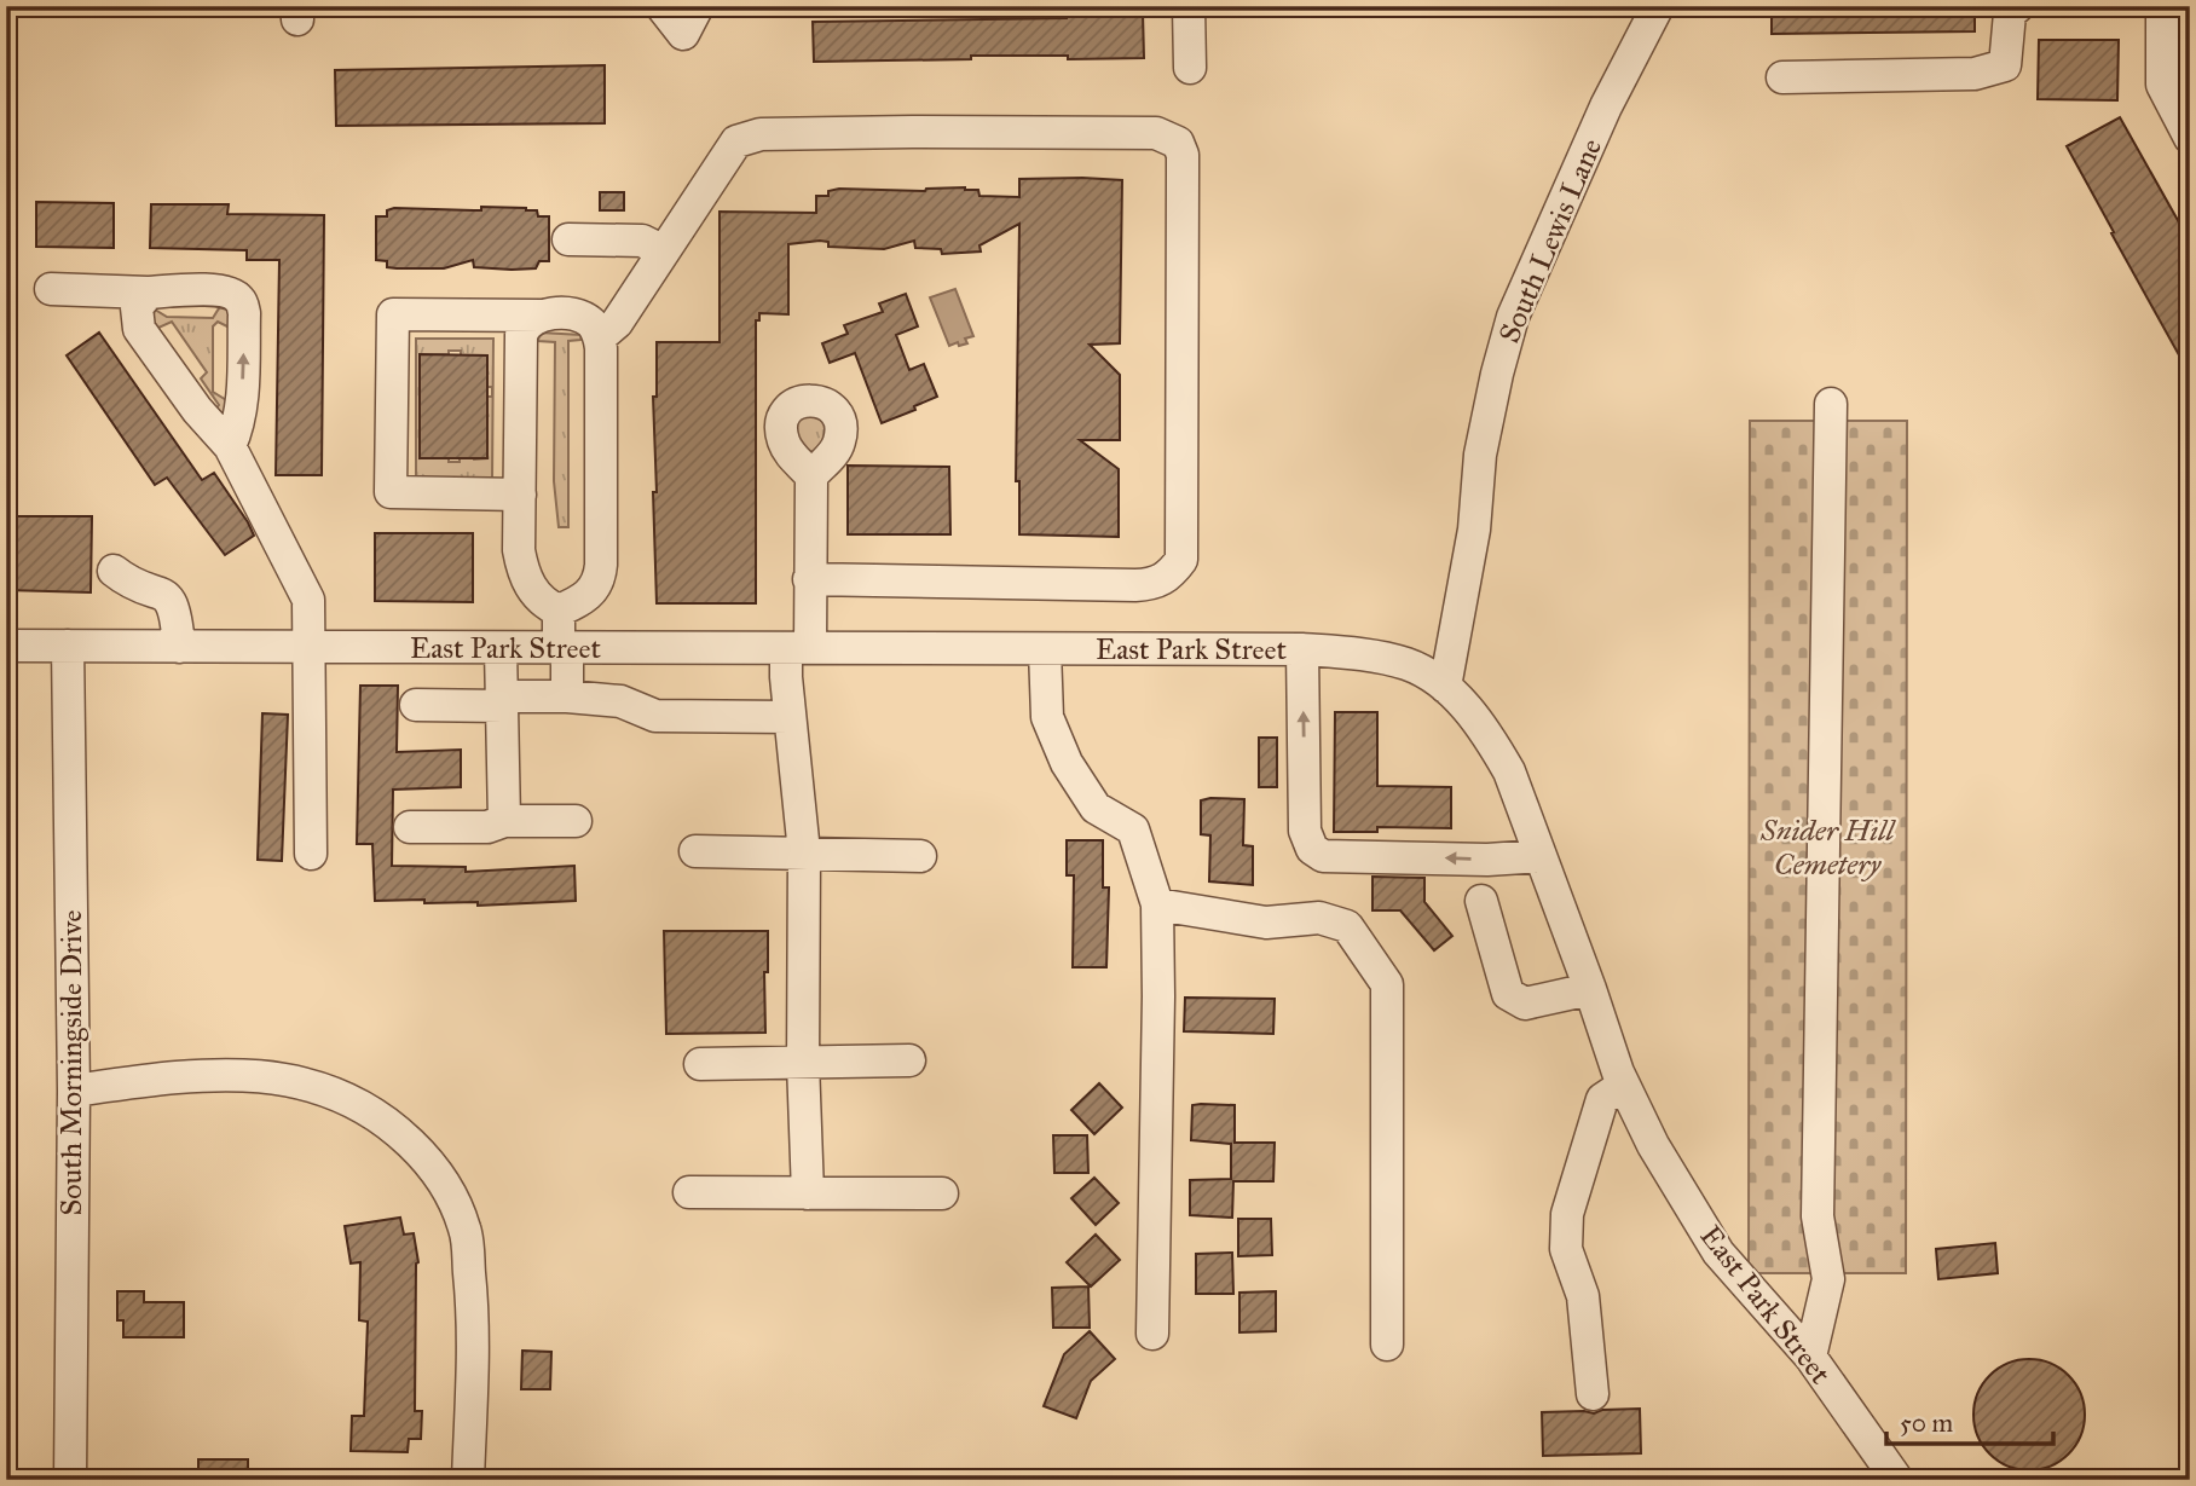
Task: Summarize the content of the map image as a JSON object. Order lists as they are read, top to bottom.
{
  "streets": {
    "street": ["South Lewis Lane", "East Park Street", "South Morningside Drive"]
  },
  "crossings": [
    ["South Lewis Lane", "East Park Street"],
    ["East Park Street", "South Morningside Drive"]
  ],
  "parks": ["Snider Hill Cemetery"],
  "scale_bar": "50 m"
}
